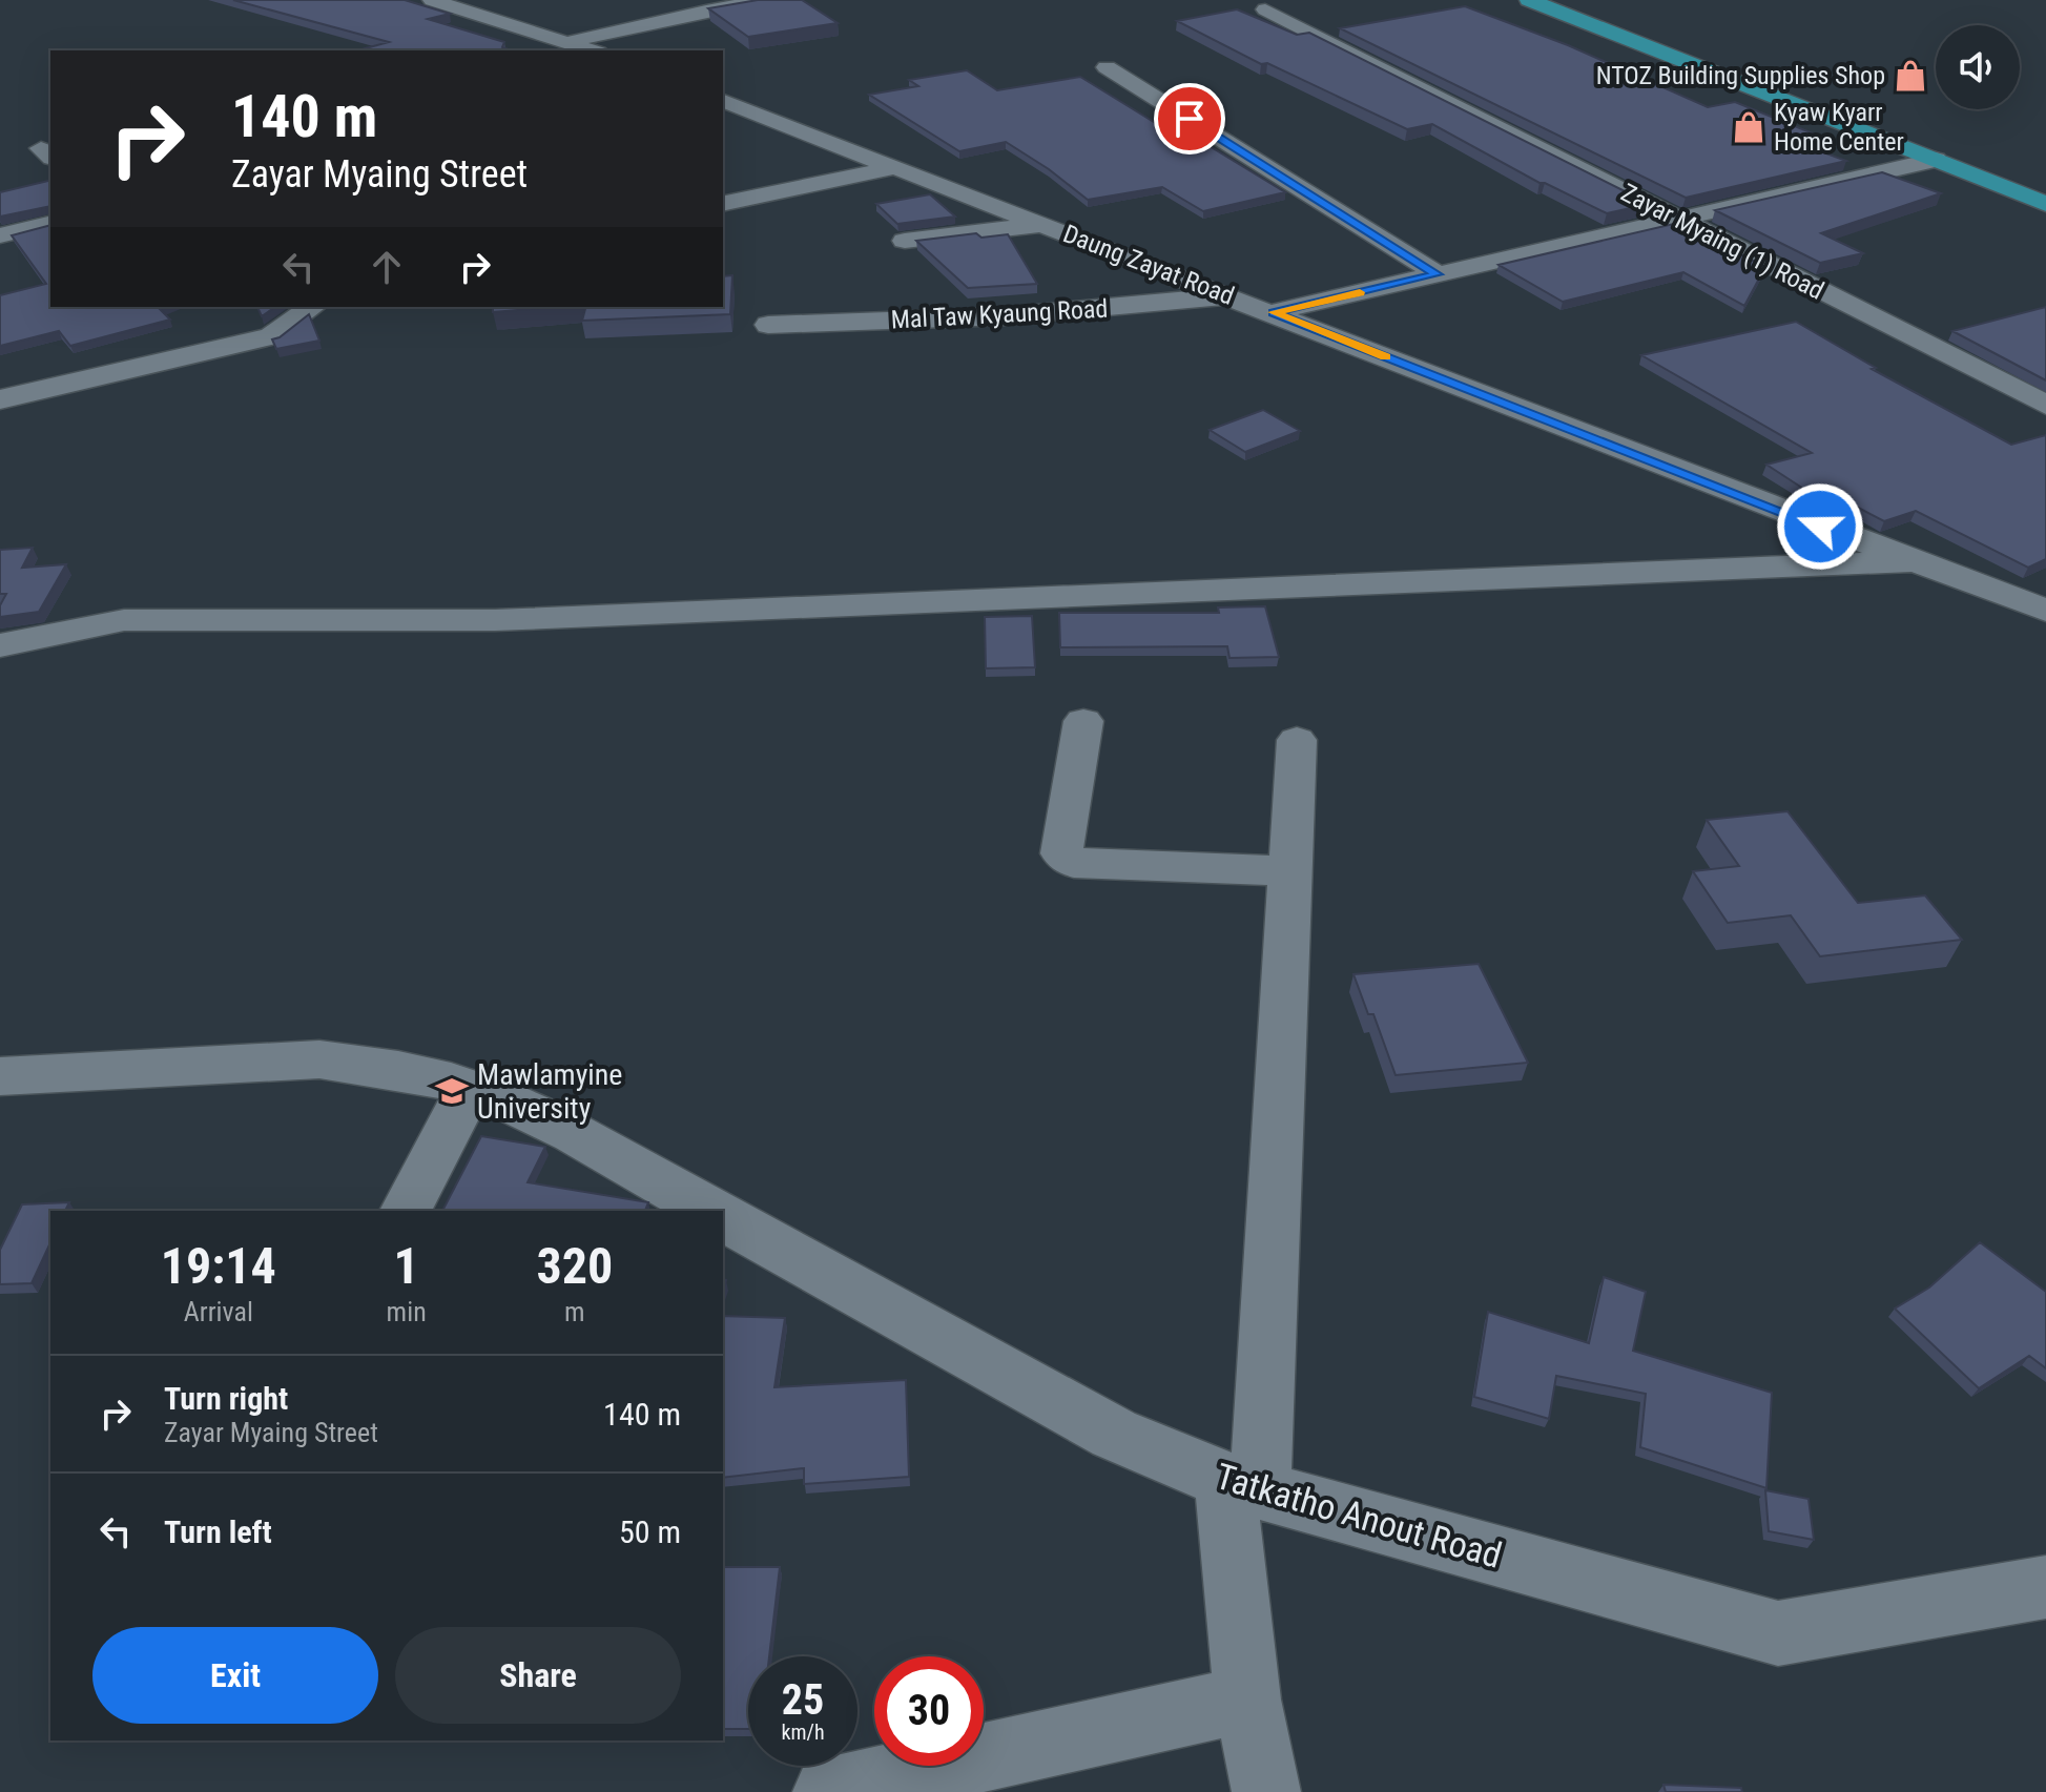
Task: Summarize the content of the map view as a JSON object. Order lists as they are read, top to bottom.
{
  "streets": {
    "street": [
      "Zayar Myaing (1) Road",
      "Daung Zayat Road",
      "Mal Taw Kyaung Road",
      "Tatkatho Anout Road"
    ]
  },
  "crossings": [
    ["Daung Zayat Road", "Mal Taw Kyaung Road"]
  ],
  "places": {
    "shop": ["NTOZ Building Supplies Shop", "Kyaw Kyarr Home Center"],
    "school or university": ["Mawlamyine University"]
  },
  "page": {
    "turn": ["140 m", "Zayar Myaing Street"],
    "eta": [
      "19:14",
      "Arrival",
      "1",
      "min",
      "320",
      "m"
    ],
    "list": [
      {
        "name": "Turn right",
        "note": "Zayar Myaing Street",
        "value": "140 m"
      },
      {
        "name": "Turn left",
        "value": "50 m"
      }
    ],
    "buttons": ["Exit", "Share"],
    "speed": "25 km/h",
    "limit": "30"
  }
}
